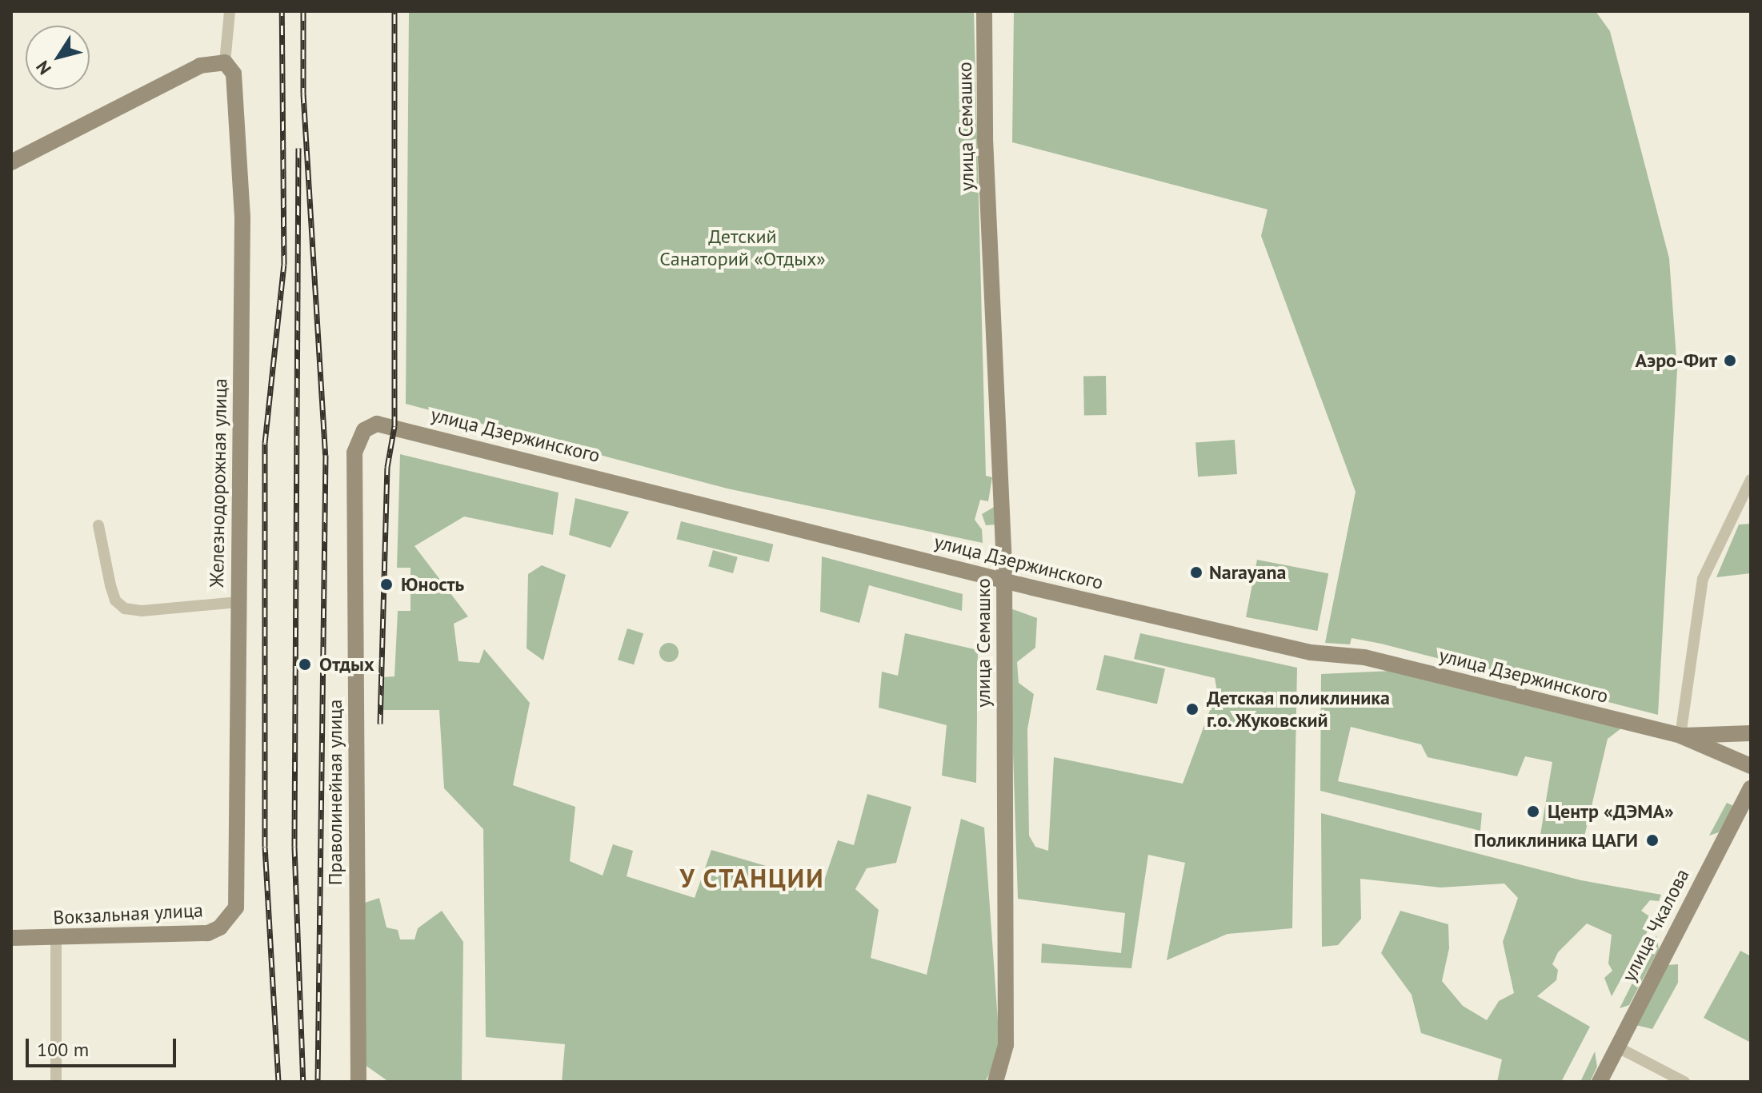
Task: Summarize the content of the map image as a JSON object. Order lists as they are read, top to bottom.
{
  "streets": {
    "main road": [
      "улица Семашко",
      "улица Дзержинского",
      "Железнодорожная улица",
      "Праволинейная улица",
      "Вокзальная улица",
      "улица Чкалова"
    ]
  },
  "crossings": [
    ["улица Семашко", "улица Дзержинского"],
    ["улица Дзержинского", "Праволинейная улица"],
    ["Железнодорожная улица", "Вокзальная улица"]
  ],
  "districts": ["У СТАНЦИИ"],
  "parks": ["Детский Санаторий «Отдых»"],
  "places": [
    "Аэро-Фит",
    "Narayana",
    "Юность",
    "Отдых",
    "Детская поликлиника г.о. Жуковский",
    "Центр «ДЭМА»",
    "Поликлиника ЦАГИ"
  ],
  "scale_bar": "100 m",
  "north": "bottom left"
}
